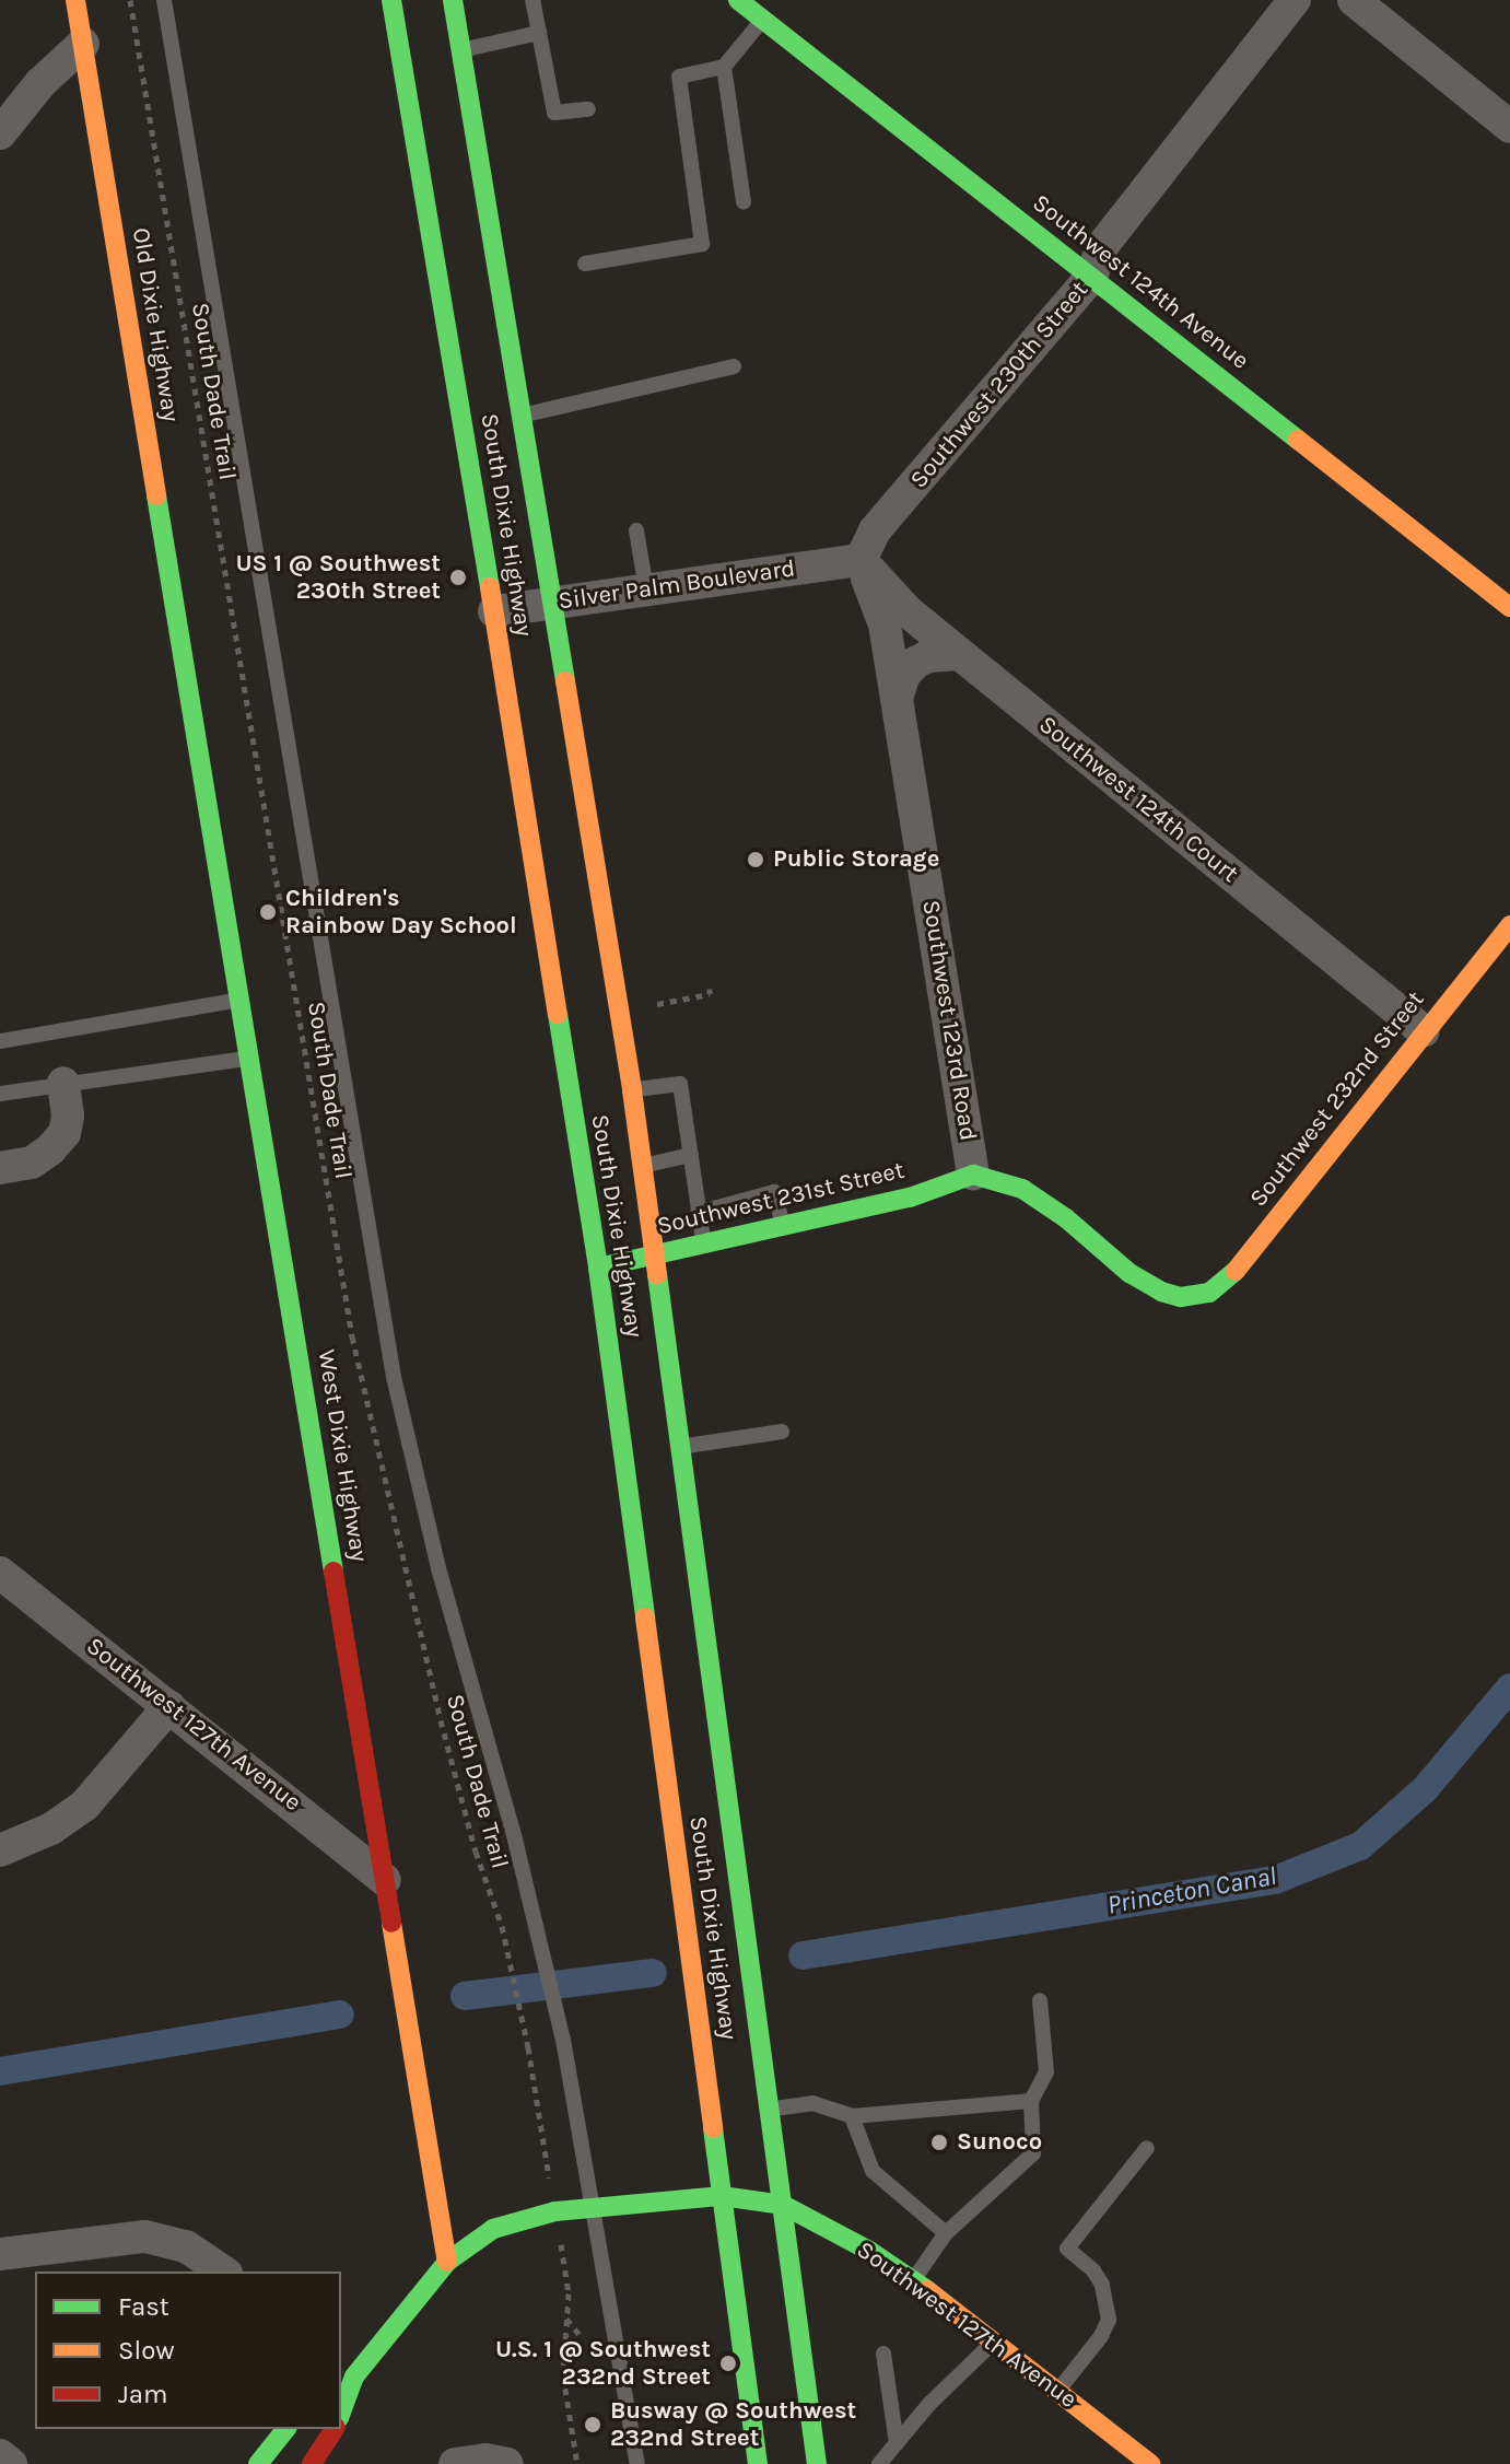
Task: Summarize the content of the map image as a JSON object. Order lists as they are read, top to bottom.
{
  "streets": {
    "main road": [
      "Southwest 124th Avenue",
      "Old Dixie Highway",
      "South Dixie Highway",
      "Southwest 232nd Street",
      "Southwest 231st Street",
      "West Dixie Highway",
      "Southwest 127th Avenue"
    ],
    "street": [
      "Southwest 230th Street",
      "Silver Palm Boulevard",
      "Southwest 124th Court",
      "Southwest 123rd Road"
    ],
    "path": ["South Dade Trail"]
  },
  "crossings": [
    ["Southwest 124th Avenue", "Southwest 230th Street"],
    ["Old Dixie Highway", "West Dixie Highway"],
    ["Southwest 230th Street", "Silver Palm Boulevard"],
    ["Southwest 230th Street", "Southwest 124th Court"],
    ["Southwest 230th Street", "Southwest 123rd Road"],
    ["South Dixie Highway", "Silver Palm Boulevard"],
    ["South Dixie Highway", "Southwest 231st Street"],
    ["South Dixie Highway", "Southwest 127th Avenue"],
    ["Silver Palm Boulevard", "Southwest 124th Court"],
    ["Silver Palm Boulevard", "Southwest 123rd Road"],
    ["Southwest 124th Court", "Southwest 123rd Road"],
    ["Southwest 124th Court", "Southwest 232nd Street"],
    ["Southwest 123rd Road", "Southwest 232nd Street"],
    ["Southwest 123rd Road", "Southwest 231st Street"],
    ["Southwest 232nd Street", "Southwest 231st Street"],
    ["West Dixie Highway", "Southwest 127th Avenue"]
  ],
  "water": ["Princeton Canal"],
  "places": [
    "US 1 @ Southwest 230th Street",
    "Public Storage",
    "Children's Rainbow Day School",
    "Sunoco",
    "U.S. 1 @ Southwest 232nd Street",
    "Busway @ Southwest 232nd Street"
  ],
  "legend": ["Fast", "Slow", "Jam"]
}
